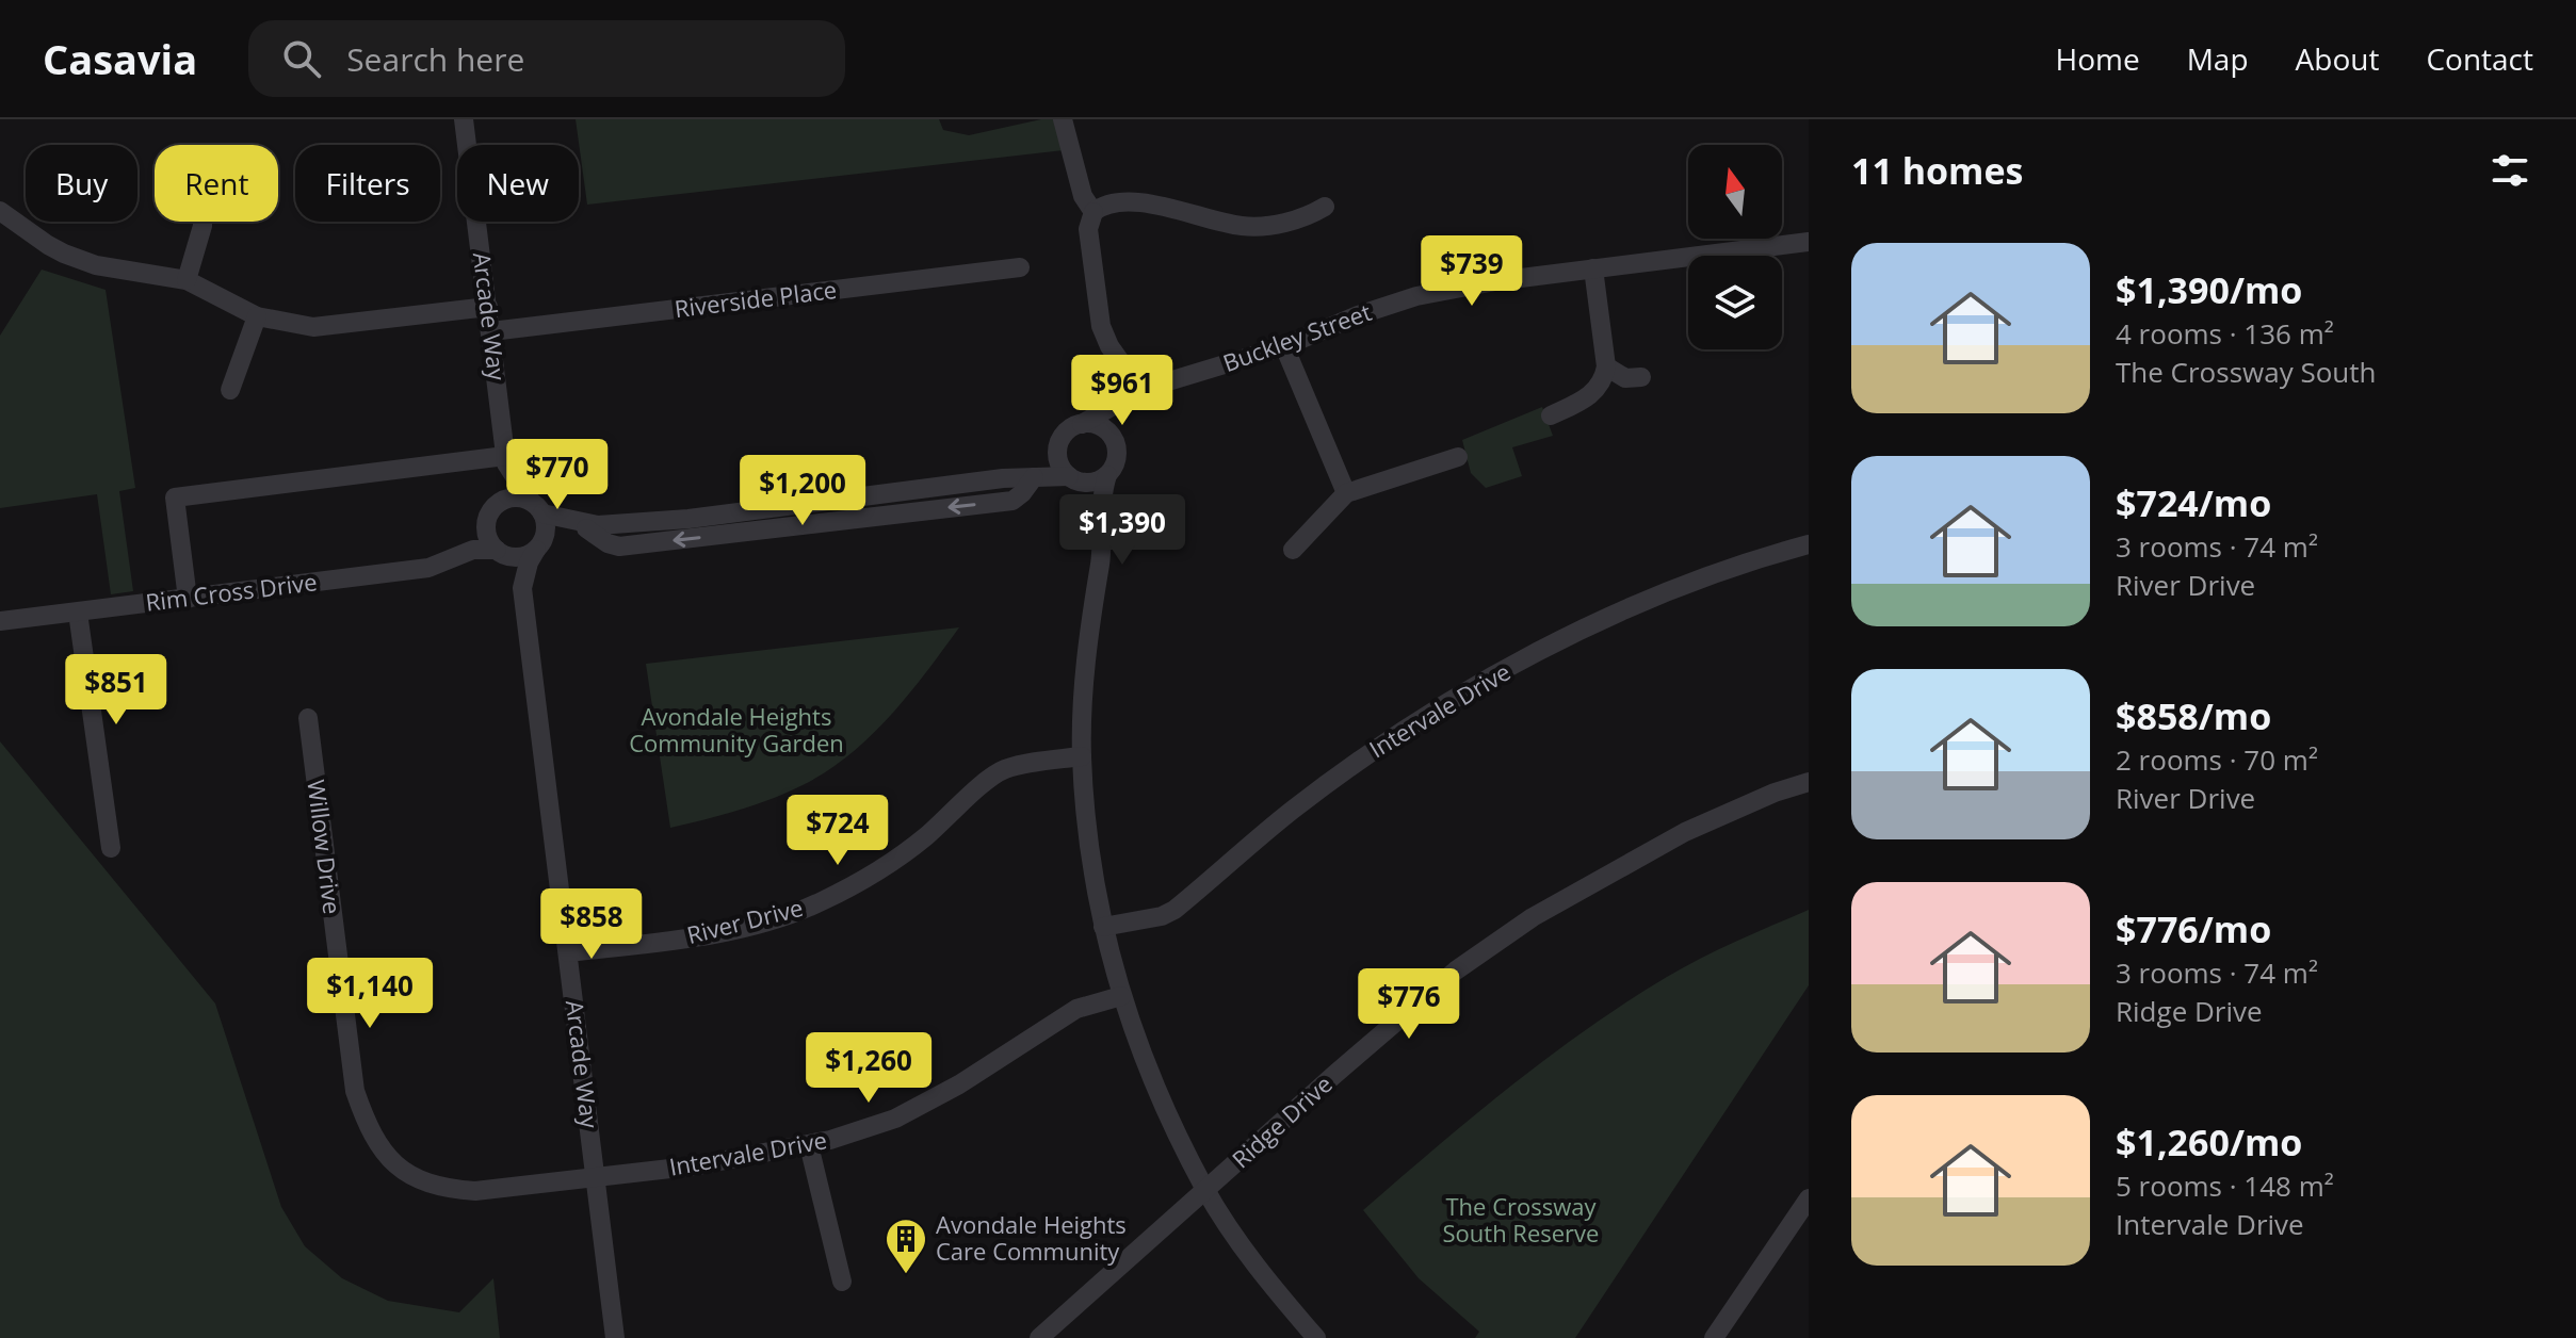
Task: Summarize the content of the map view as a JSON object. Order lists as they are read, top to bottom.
{
  "streets": {
    "street": [
      "Riverside Place",
      "Arcade Way",
      "Buckley Street",
      "Rim Cross Drive",
      "Intervale Drive",
      "Willow Drive",
      "River Drive",
      "Ridge Drive"
    ]
  },
  "crossings": [
    ["Riverside Place", "Arcade Way"],
    ["Arcade Way", "Rim Cross Drive"],
    ["Arcade Way", "Intervale Drive"],
    ["Arcade Way", "Willow Drive"],
    ["Arcade Way", "River Drive"],
    ["Intervale Drive", "Willow Drive"]
  ],
  "parks": ["Avondale Heights Community Garden", "The Crossway South Reserve"],
  "places": {
    "building": ["Avondale Heights Care Community"]
  },
  "north": "top",
  "page": {
    "header": "Casavia",
    "search": "Search here",
    "nav": [
      "Home",
      "Map",
      "About",
      "Contact"
    ],
    "heading": "11 homes",
    "chip": [
      "Buy",
      "Rent",
      "Filters",
      "New"
    ],
    "list": [
      {
        "name": "$1,390/mo",
        "note": "4 rooms · 136 m² · The Crossway South"
      },
      {
        "name": "$724/mo",
        "note": "3 rooms · 74 m² · River Drive"
      },
      {
        "name": "$858/mo",
        "note": "2 rooms · 70 m² · River Drive"
      },
      {
        "name": "$776/mo",
        "note": "3 rooms · 74 m² · Ridge Drive"
      },
      {
        "name": "$1,260/mo",
        "note": "5 rooms · 148 m² · Intervale Drive"
      }
    ],
    "price": [
      "$739",
      "$961",
      "$770",
      "$1,200",
      "$1,390",
      "$851",
      "$724",
      "$858",
      "$1,140",
      "$776",
      "$1,260"
    ]
  }
}
